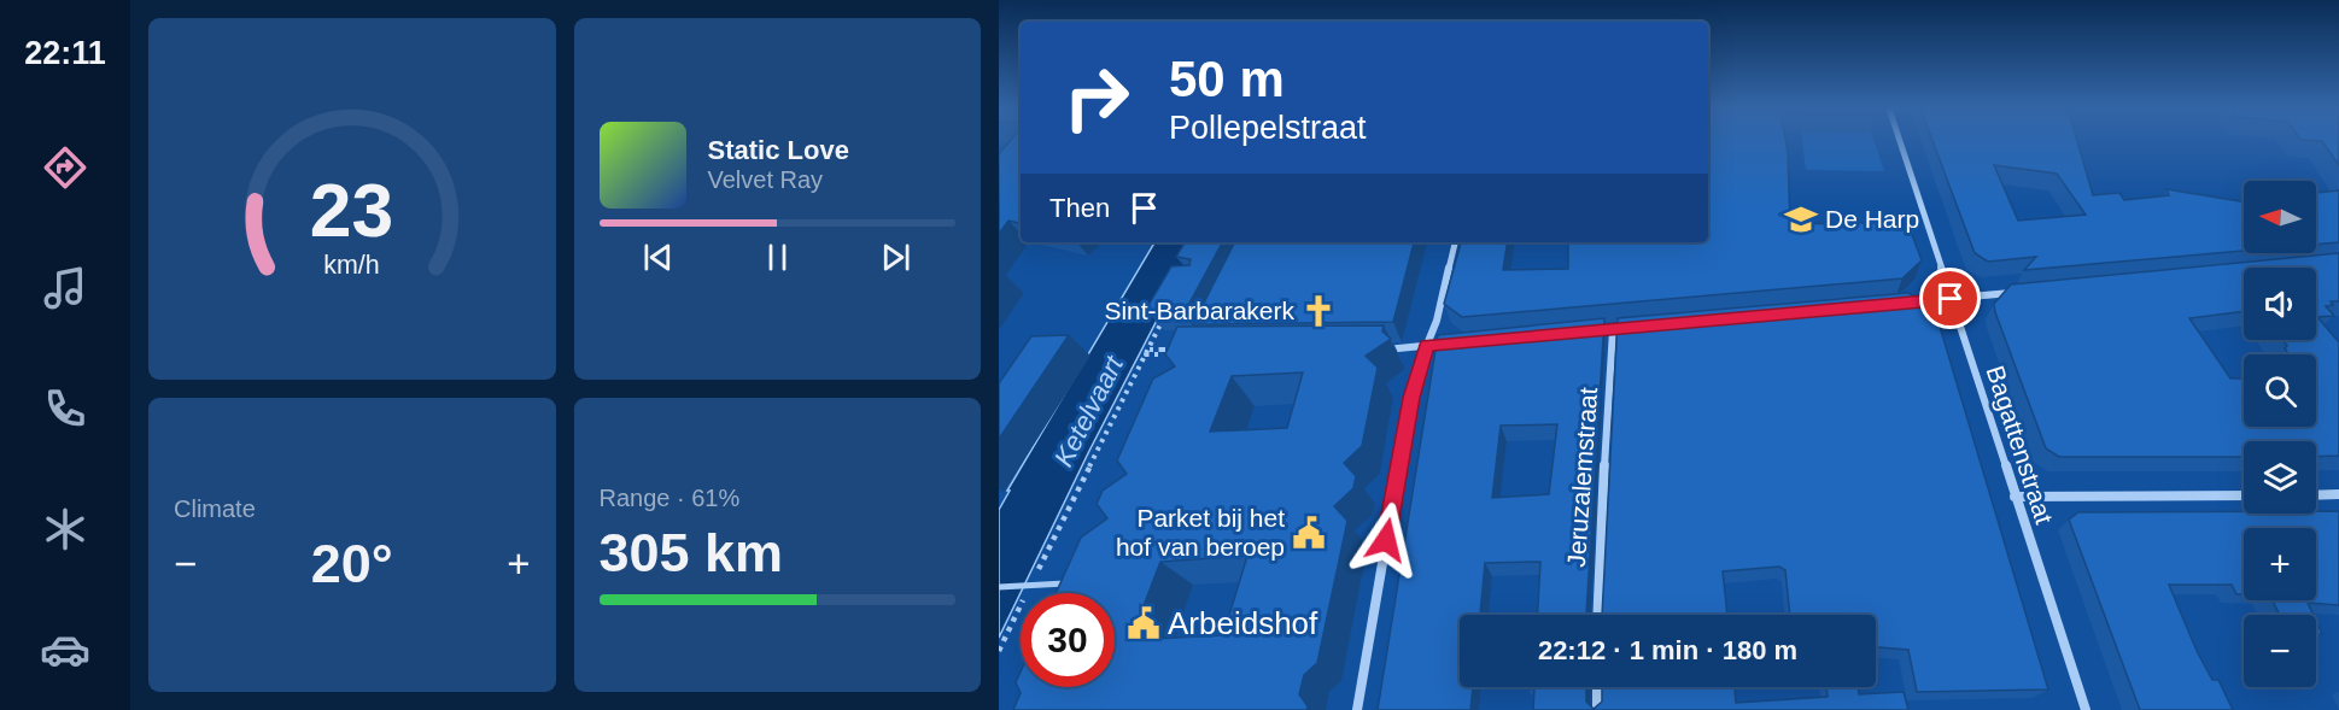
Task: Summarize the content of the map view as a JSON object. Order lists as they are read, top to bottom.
{
  "streets": {
    "street": ["Bagattenstraat", "Jeruzalemstraat"]
  },
  "water": ["Ketelvaart"],
  "places": {
    "school or university": ["De Harp"],
    "church": ["Sint-Barbarakerk"],
    "public building": ["Parket bij het hof van beroep", "Arbeidshof"]
  },
  "north": "left",
  "page": {
    "tabs": "22:11",
    "turn": ["50 m", "Pollepelstraat"],
    "song": ["Static Love", "Velvet Ray"],
    "then": "Then",
    "map_buttons": ["+", "−"],
    "tile": [
      "Climate",
      ["Range · 61%", "305 km"]
    ],
    "heat": ["−", "20°", "+"],
    "limit": "30",
    "trip": "22:12 · 1 min · 180 m",
    "gauge": ["23", "km/h"]
  }
}
